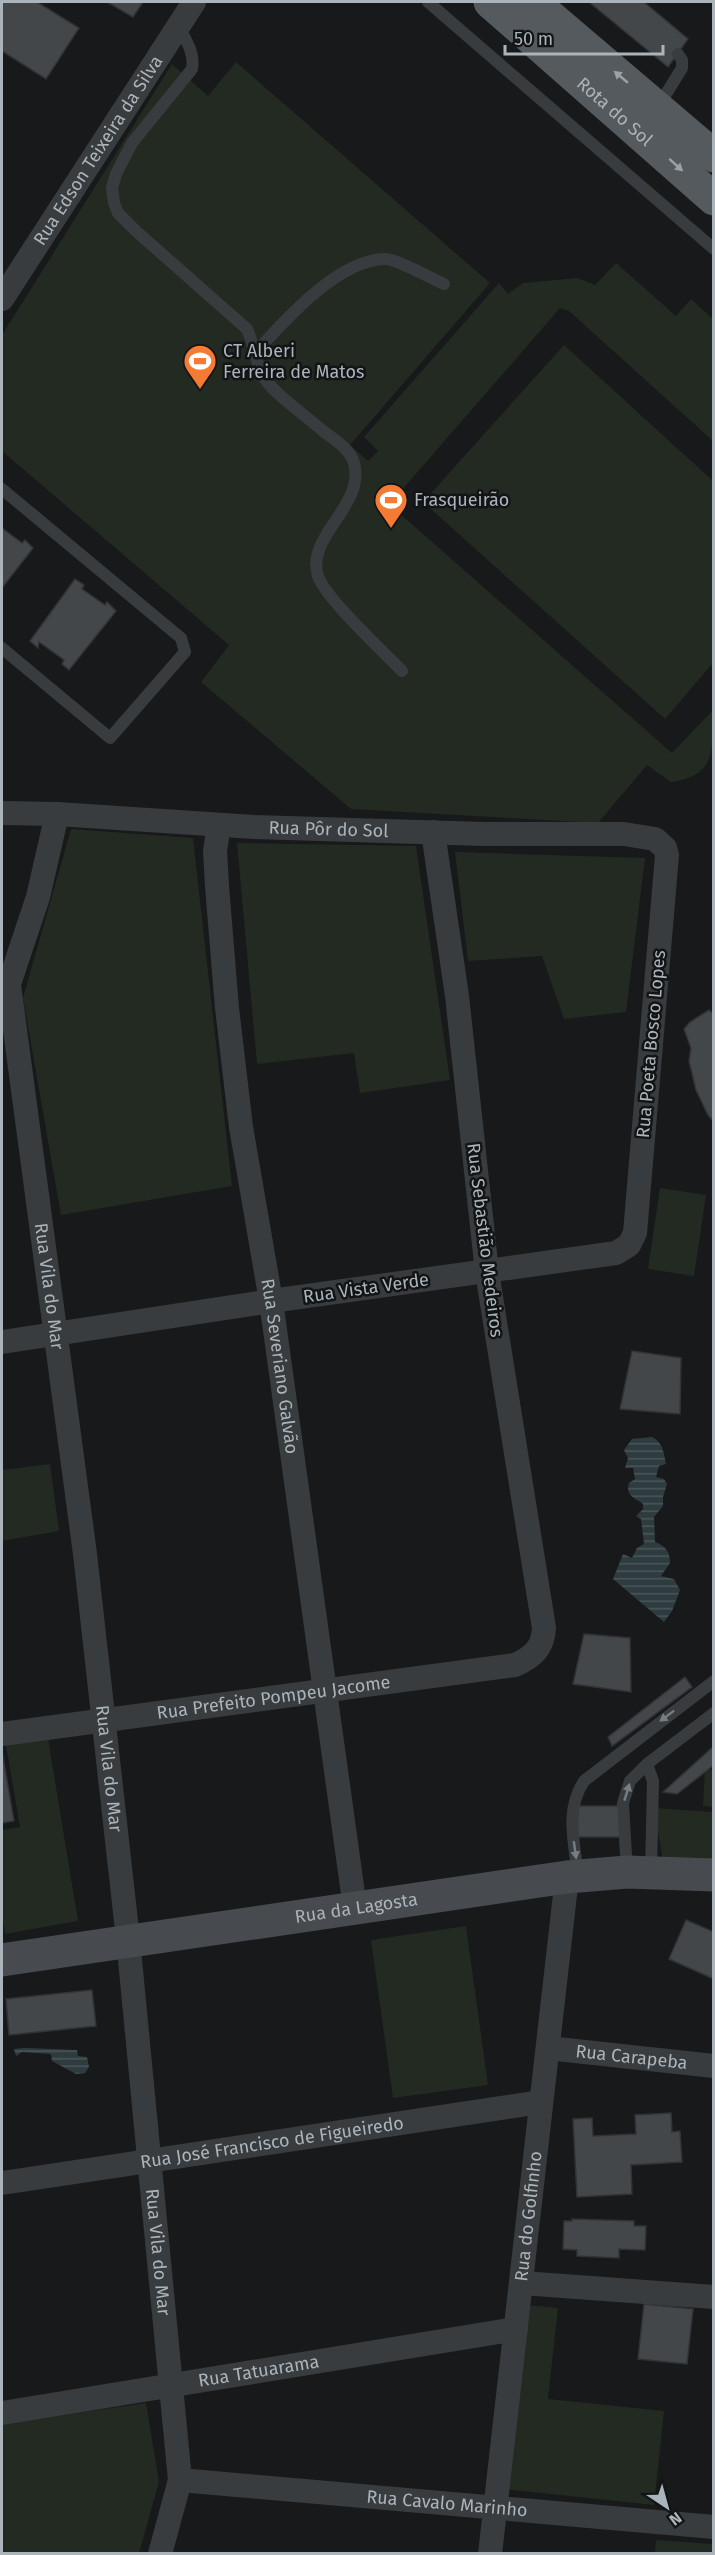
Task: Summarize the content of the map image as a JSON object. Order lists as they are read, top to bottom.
{
  "streets": {
    "main road": ["Rota do Sol"],
    "street": [
      "Rua Edson Teixeira da Silva",
      "Rua Pôr do Sol",
      "Rua Poeta Bosco Lopes",
      "Rua Sebastião Medeiros",
      "Rua Vila do Mar",
      "Rua Vista Verde",
      "Rua Severiano Galvão",
      "Rua Prefeito Pompeu Jacome",
      "Rua da Lagosta",
      "Rua Carapeba",
      "Rua José Francisco de Figueiredo",
      "Rua do Golfinho",
      "Rua Tatuarama",
      "Rua Cavalo Marinho"
    ]
  },
  "crossings": [
    ["Rua Pôr do Sol", "Rua Poeta Bosco Lopes"],
    ["Rua Pôr do Sol", "Rua Sebastião Medeiros"],
    ["Rua Pôr do Sol", "Rua Severiano Galvão"],
    ["Rua Poeta Bosco Lopes", "Rua Vista Verde"],
    ["Rua Sebastião Medeiros", "Rua Vista Verde"],
    ["Rua Sebastião Medeiros", "Rua Prefeito Pompeu Jacome"],
    ["Rua Vila do Mar", "Rua Vista Verde"],
    ["Rua Vila do Mar", "Rua Prefeito Pompeu Jacome"],
    ["Rua Vila do Mar", "Rua da Lagosta"],
    ["Rua Vila do Mar", "Rua José Francisco de Figueiredo"],
    ["Rua Vila do Mar", "Rua Tatuarama"],
    ["Rua Vila do Mar", "Rua Cavalo Marinho"],
    ["Rua Vista Verde", "Rua Severiano Galvão"],
    ["Rua Severiano Galvão", "Rua Prefeito Pompeu Jacome"],
    ["Rua Severiano Galvão", "Rua da Lagosta"],
    ["Rua da Lagosta", "Rua do Golfinho"],
    ["Rua Carapeba", "Rua do Golfinho"],
    ["Rua José Francisco de Figueiredo", "Rua do Golfinho"],
    ["Rua do Golfinho", "Rua Tatuarama"],
    ["Rua do Golfinho", "Rua Cavalo Marinho"]
  ],
  "places": {
    "sports": ["CT Alberi Ferreira de Matos", "Frasqueirão"]
  },
  "scale_bar": "50 m",
  "north": "bottom right"
}
